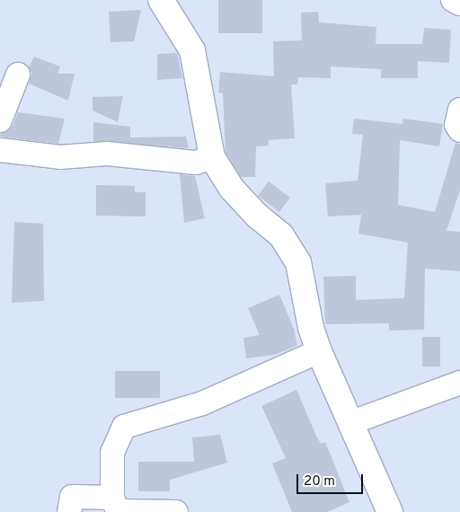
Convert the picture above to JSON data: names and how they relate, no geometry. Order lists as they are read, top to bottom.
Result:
{
  "scale_bar": "20 m"
}
